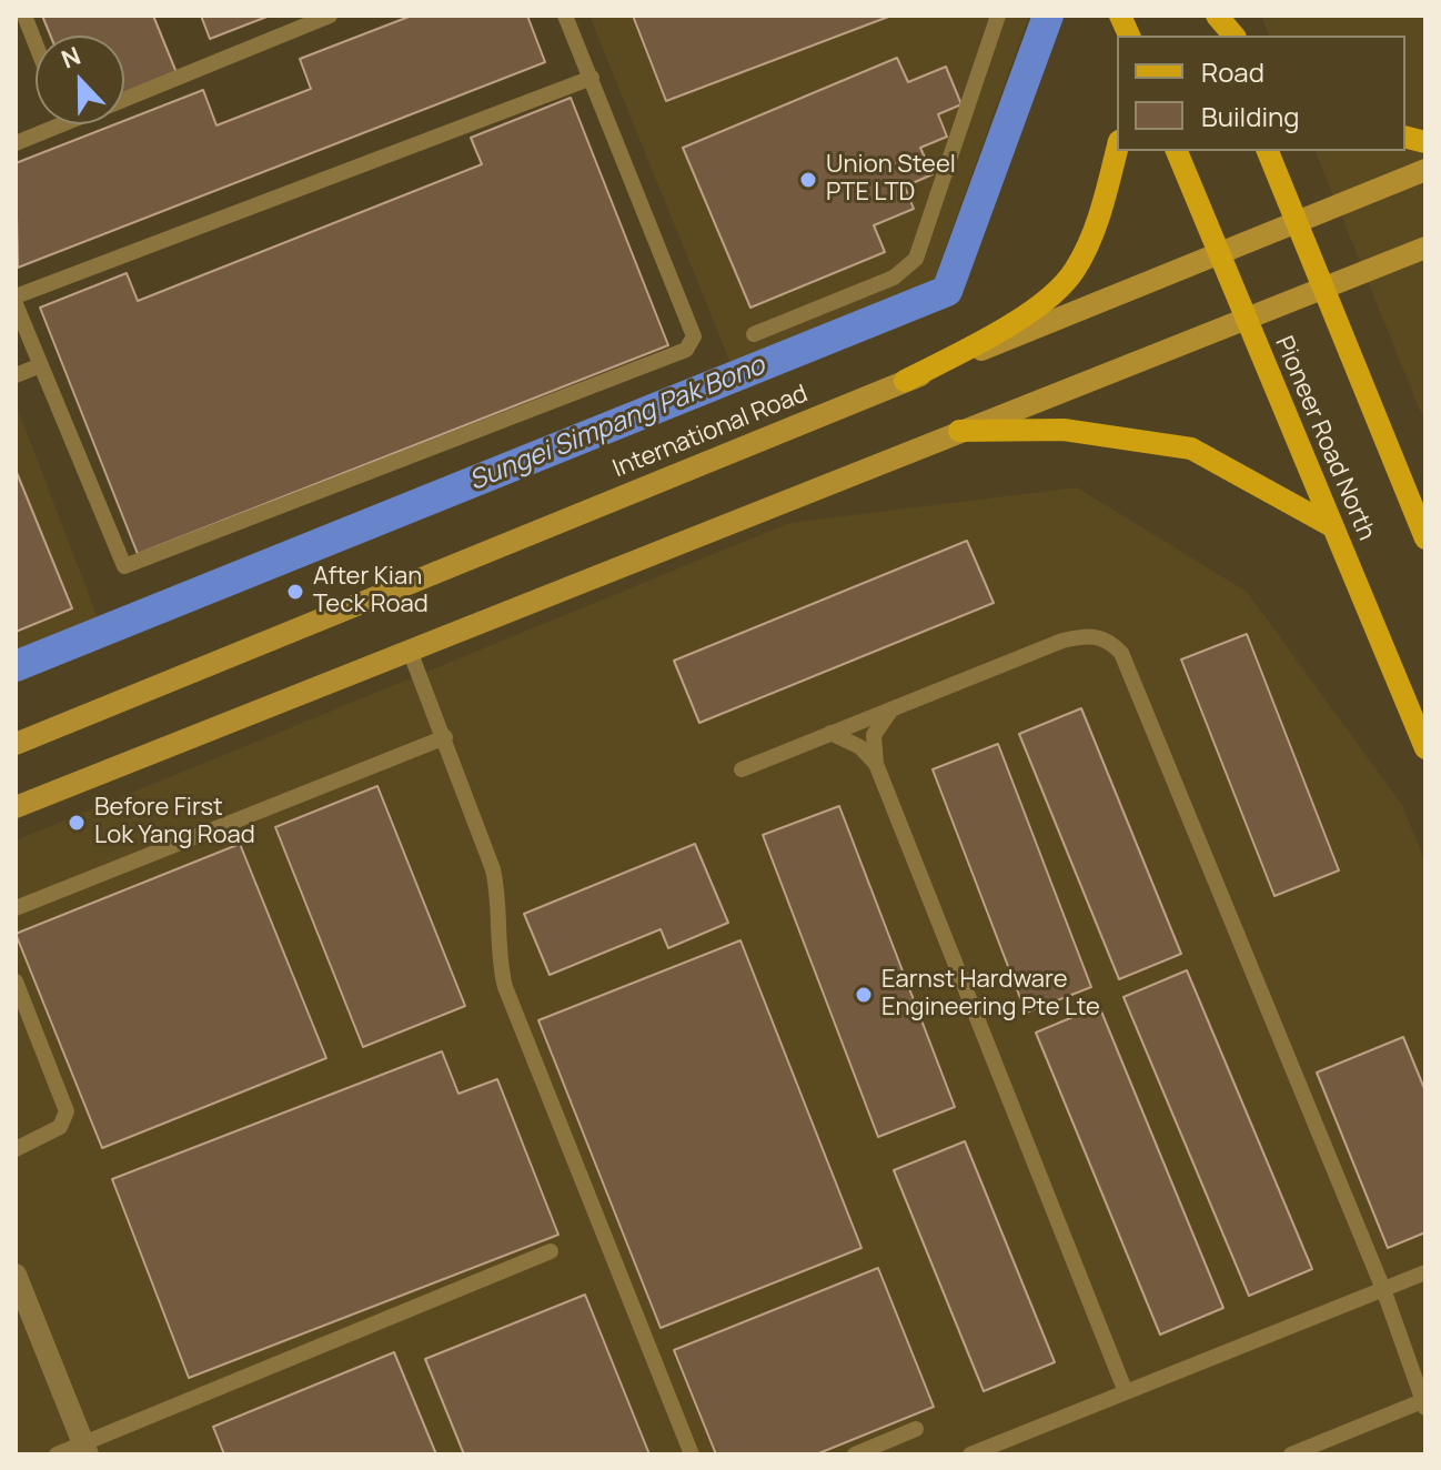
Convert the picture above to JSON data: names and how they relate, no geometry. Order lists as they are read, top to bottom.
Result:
{
  "streets": {
    "main road": ["International Road", "Pioneer Road North"]
  },
  "crossings": [
    ["International Road", "Pioneer Road North"]
  ],
  "water": ["Sungei Simpang Pak Bono"],
  "places": [
    "Union Steel PTE LTD",
    "After Kian Teck Road",
    "Before First Lok Yang Road",
    "Earnst Hardware Engineering Pte Lte"
  ],
  "legend": ["Road", "Building"],
  "north": "top"
}
